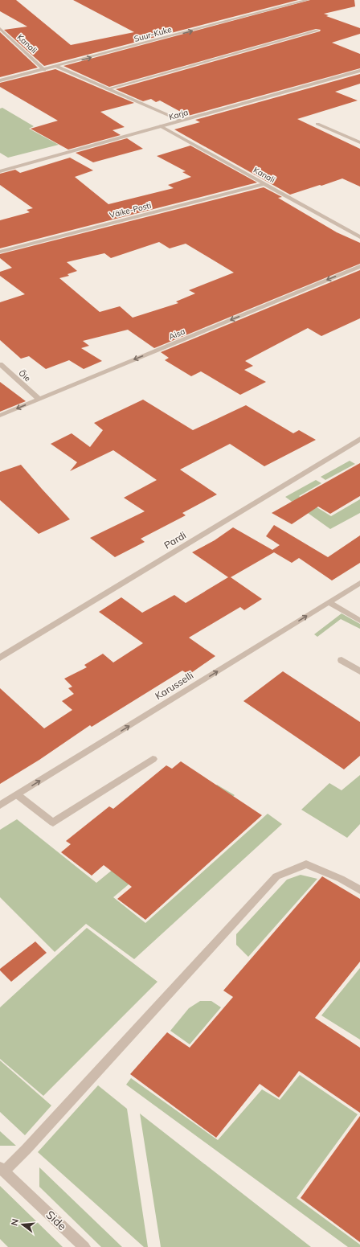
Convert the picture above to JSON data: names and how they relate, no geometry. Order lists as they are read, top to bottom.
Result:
{
  "streets": {
    "street": [
      "Suur-Kuke",
      "Kanali",
      "Karja",
      "Väike-Posti",
      "Aisa",
      "Õie",
      "Pardi",
      "Karusselli",
      "Side"
    ]
  },
  "crossings": [
    ["Suur-Kuke", "Kanali"],
    ["Kanali", "Karja"],
    ["Kanali", "Väike-Posti"],
    ["Aisa", "Õie"]
  ],
  "one_way": ["Aisa", "Karusselli"],
  "north": "left"
}
